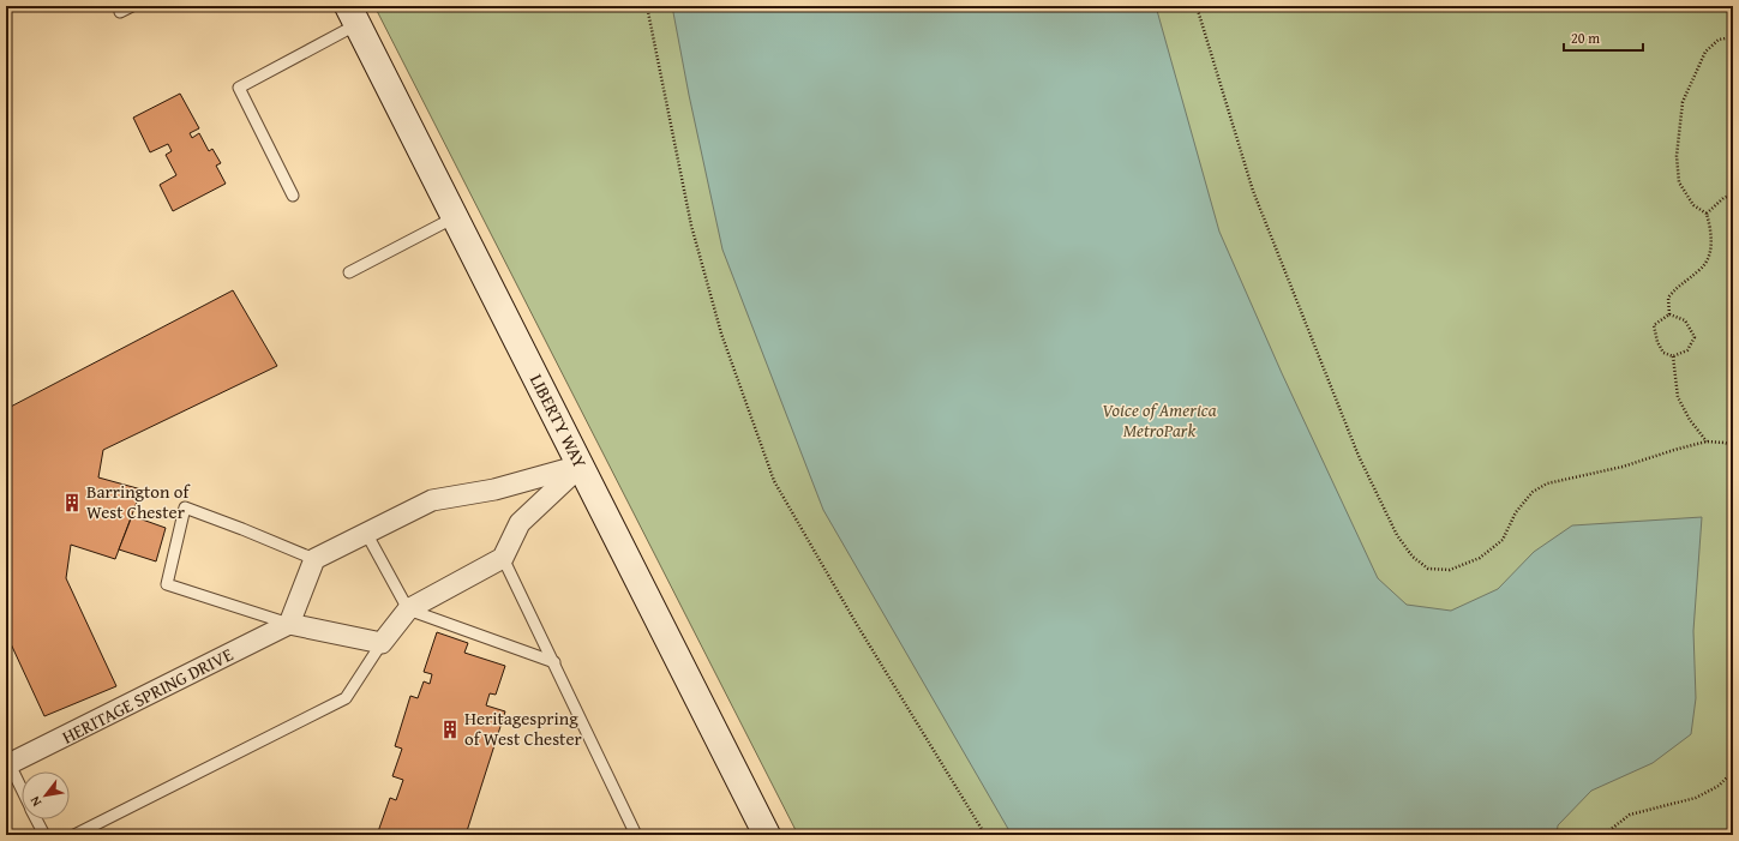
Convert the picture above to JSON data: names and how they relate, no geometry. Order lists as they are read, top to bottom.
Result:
{
  "streets": {
    "main road": ["LIBERTY WAY"],
    "street": ["HERITAGE SPRING DRIVE"]
  },
  "parks": ["Voice of America MetroPark"],
  "places": {
    "building": ["Barrington of West Chester", "Heritagespring of West Chester"]
  },
  "scale_bar": "20 m",
  "north": "bottom left"
}
